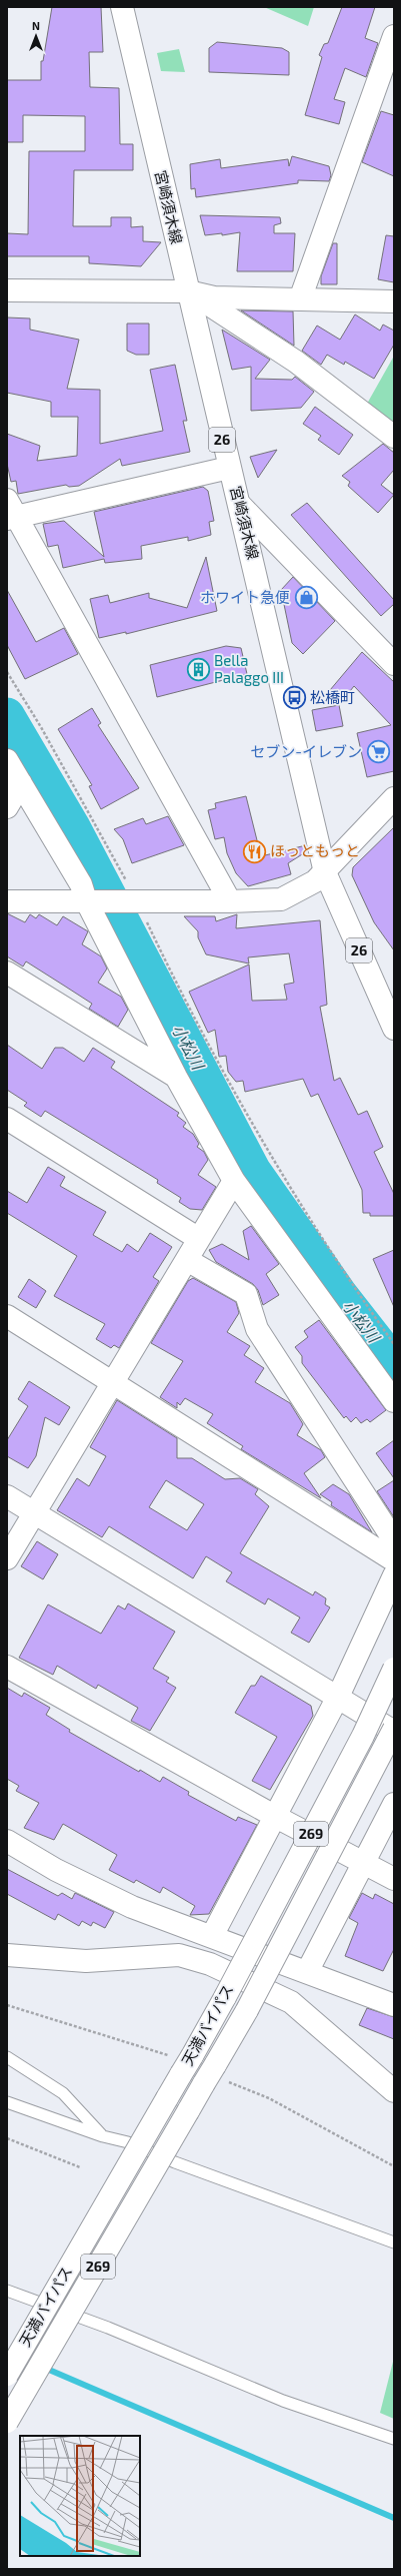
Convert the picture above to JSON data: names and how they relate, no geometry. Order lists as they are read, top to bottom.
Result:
{
  "streets": {
    "main road": [
      "宮崎須木線",
      "26",
      "269",
      "天満バイパス"
    ]
  },
  "water": ["小松川"],
  "places": {
    "shop": ["ホワイト急便"],
    "building": ["Bella Palaggo III"],
    "bus stop": ["松橋町"],
    "supermarket": ["セブン-イレブン"],
    "restaurant": ["ほっともっと"]
  },
  "north": "top"
}
